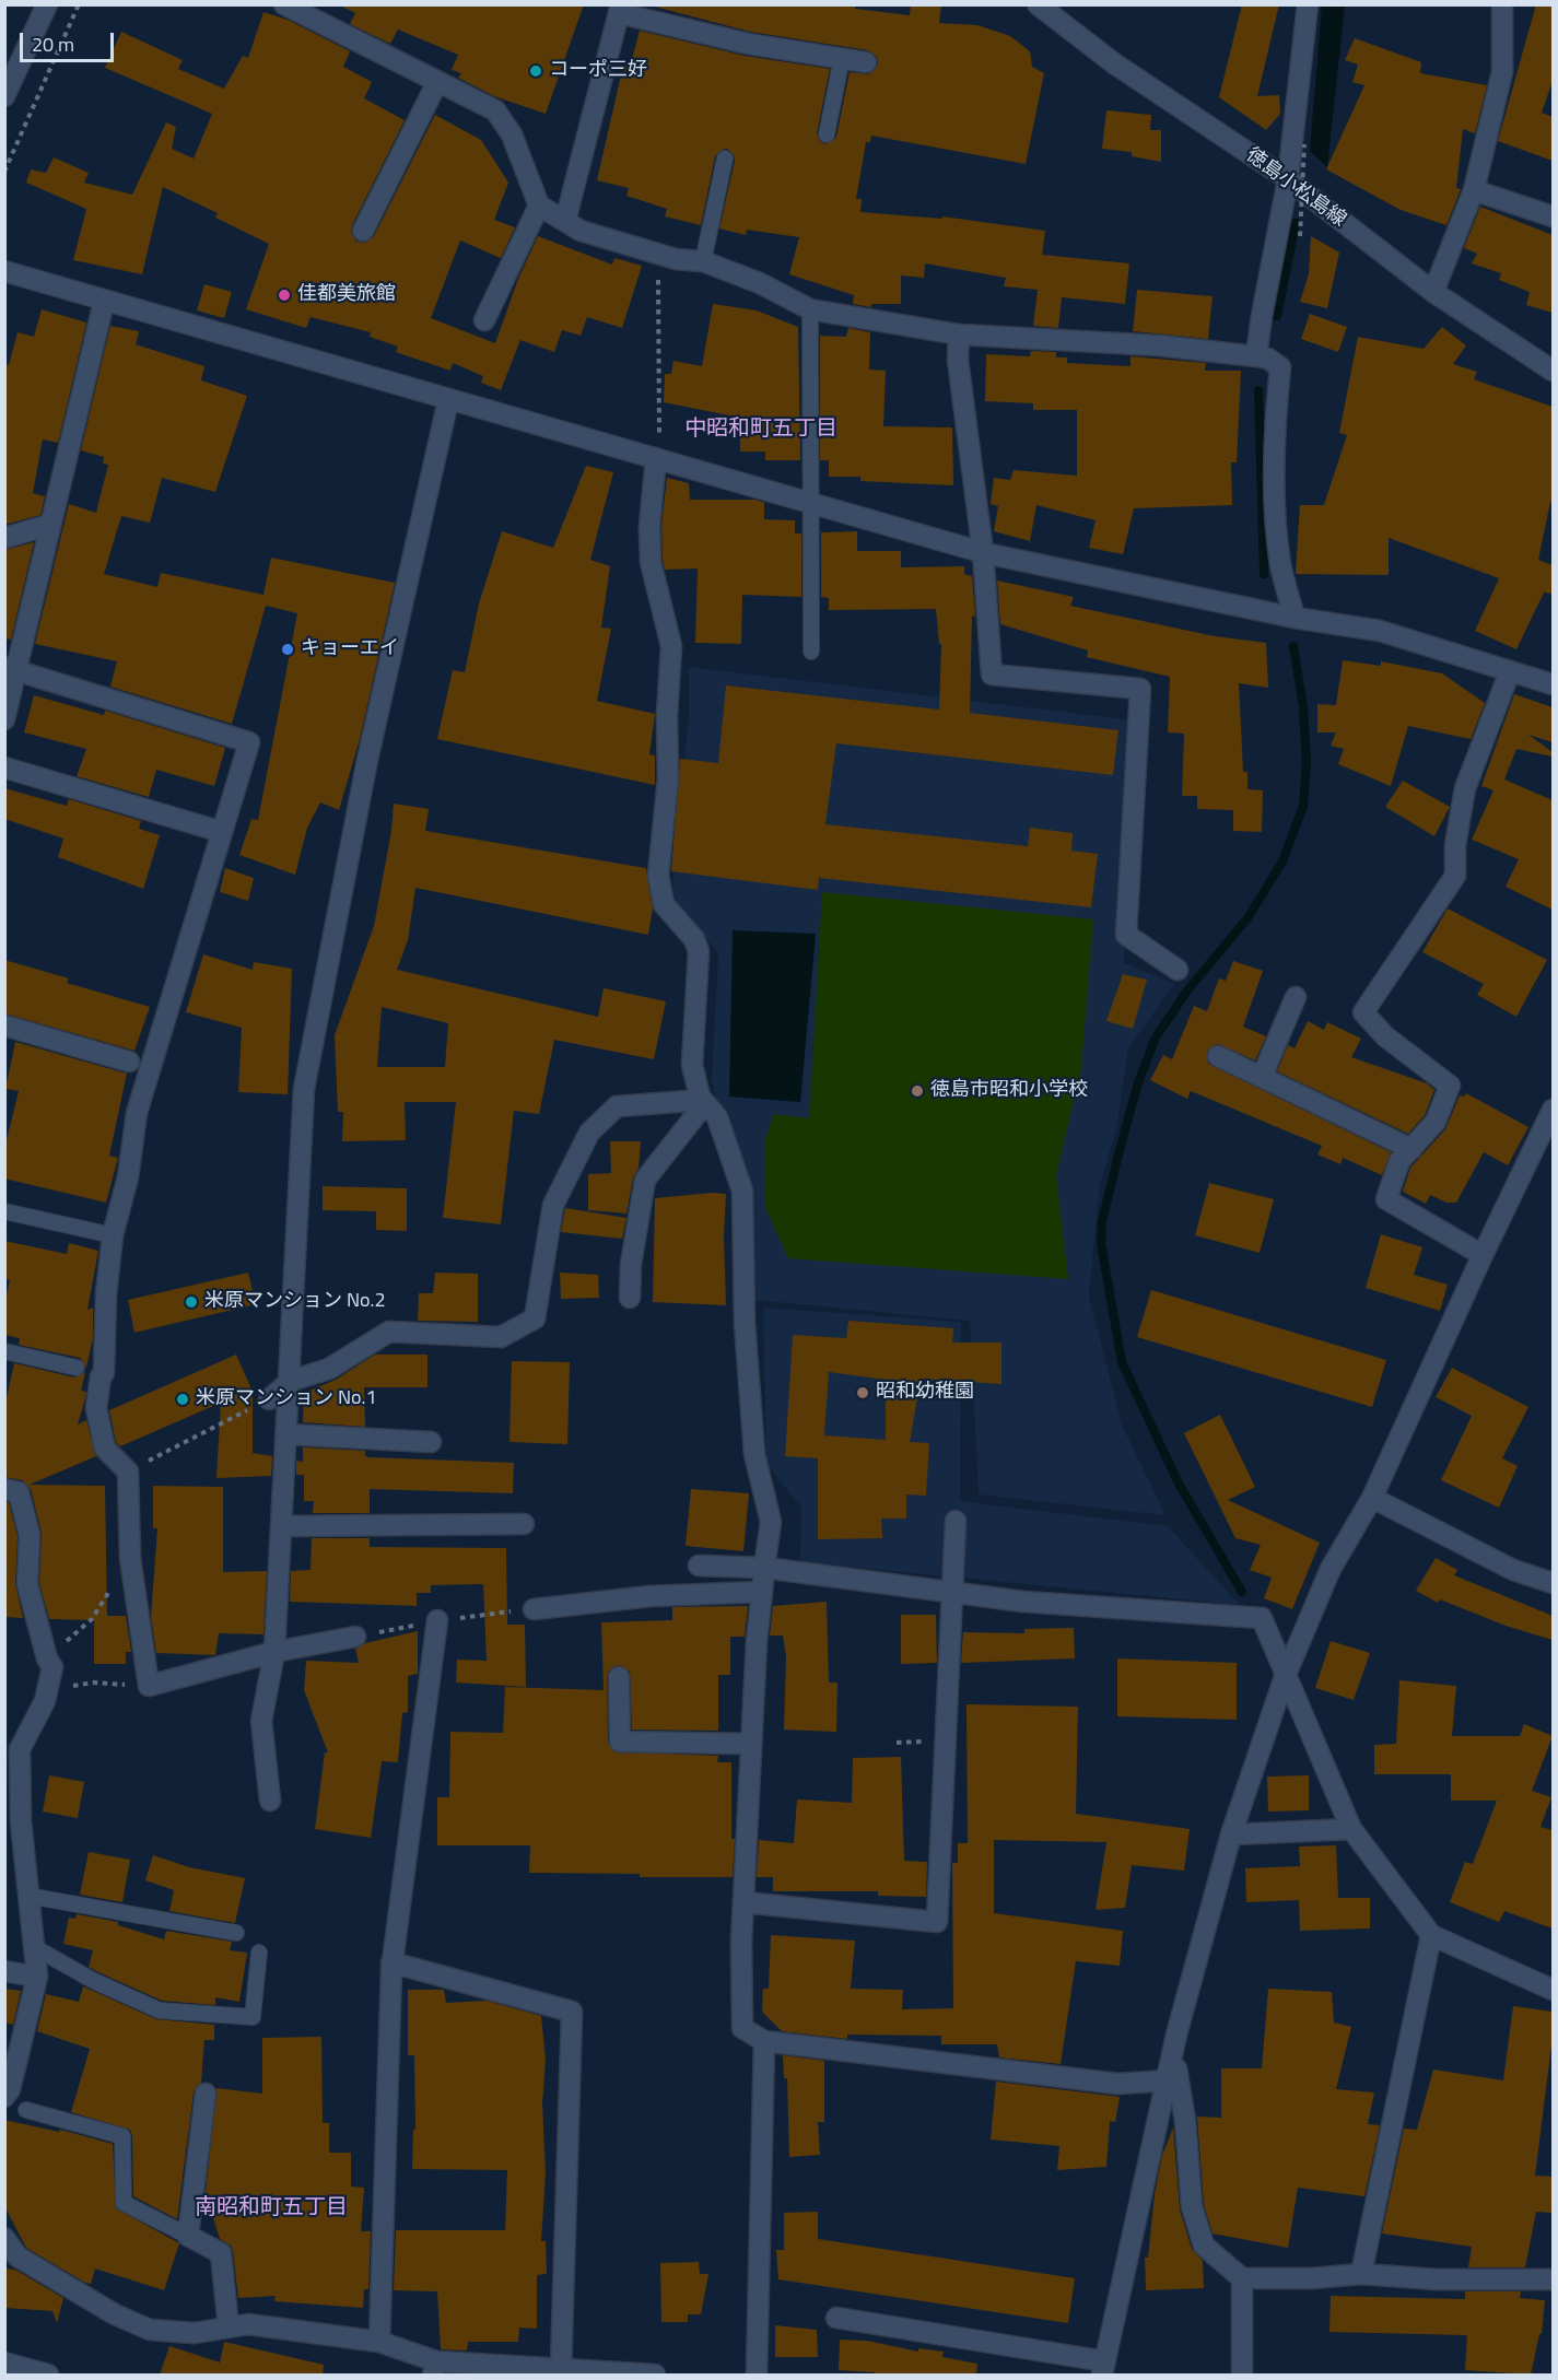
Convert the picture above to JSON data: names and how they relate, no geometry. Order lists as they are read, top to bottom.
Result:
{
  "streets": {
    "street": ["徳島小松島線"]
  },
  "districts": ["中昭和町五丁目", "南昭和町五丁目"],
  "places": [
    "コーポ三好",
    "佳都美旅館",
    "キョーエイ",
    "徳島市昭和小学校",
    "米原マンション No.2",
    "昭和幼稚園",
    "米原マンション No.1"
  ],
  "scale_bar": "20 m"
}
